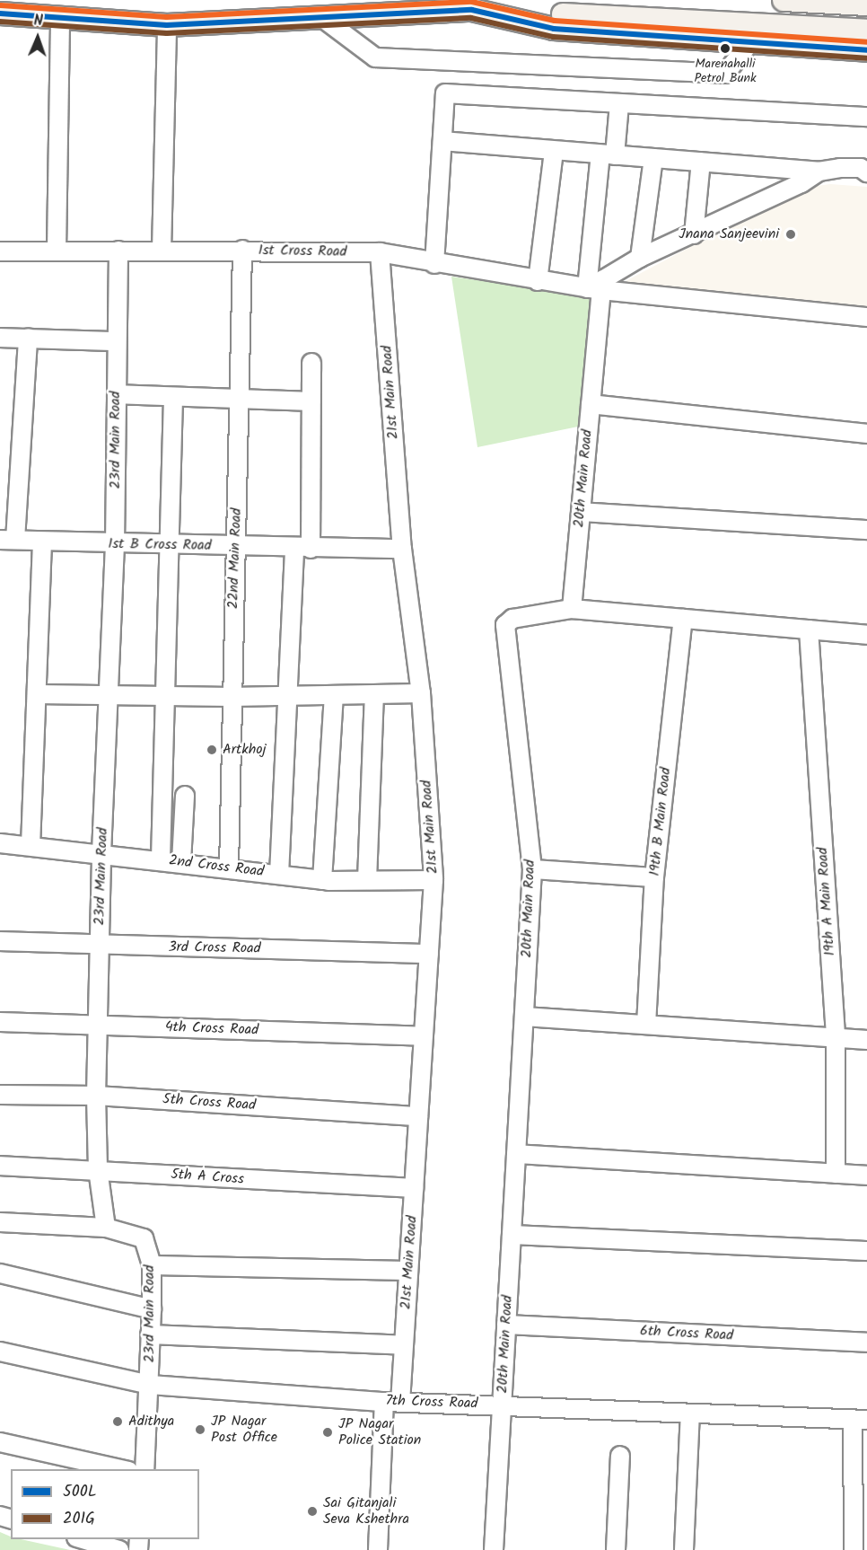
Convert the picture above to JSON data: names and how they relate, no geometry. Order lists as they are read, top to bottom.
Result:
{
  "streets": {
    "street": [
      "1st Cross Road",
      "21st Main Road",
      "23rd Main Road",
      "20th Main Road",
      "1st B Cross Road",
      "22nd Main Road",
      "19th B Main Road",
      "2nd Cross Road",
      "19th A Main Road",
      "3rd Cross Road",
      "4th Cross Road",
      "5th Cross Road",
      "5th A Cross",
      "6th Cross Road",
      "7th Cross Road"
    ]
  },
  "crossings": [
    ["1st Cross Road", "21st Main Road"],
    ["1st Cross Road", "23rd Main Road"],
    ["1st Cross Road", "20th Main Road"],
    ["1st Cross Road", "22nd Main Road"],
    ["21st Main Road", "1st B Cross Road"],
    ["21st Main Road", "2nd Cross Road"],
    ["21st Main Road", "3rd Cross Road"],
    ["21st Main Road", "4th Cross Road"],
    ["21st Main Road", "5th Cross Road"],
    ["21st Main Road", "5th A Cross"],
    ["21st Main Road", "7th Cross Road"],
    ["23rd Main Road", "1st B Cross Road"],
    ["23rd Main Road", "2nd Cross Road"],
    ["23rd Main Road", "3rd Cross Road"],
    ["23rd Main Road", "4th Cross Road"],
    ["23rd Main Road", "5th Cross Road"],
    ["23rd Main Road", "5th A Cross"],
    ["23rd Main Road", "7th Cross Road"],
    ["20th Main Road", "6th Cross Road"],
    ["20th Main Road", "7th Cross Road"],
    ["1st B Cross Road", "22nd Main Road"],
    ["22nd Main Road", "2nd Cross Road"]
  ],
  "places": [
    "Marenahalli Petrol Bunk",
    "Jnana Sanjeevini",
    "Artkhoj",
    "Adithya",
    "JP Nagar Post Office",
    "JP Nagar Police Station",
    "Sai Gitanjali Seva Kshethra"
  ],
  "lines": ["transit line 500L", "transit line 201G"],
  "legend": ["500L", "201G"],
  "north": "top"
}
